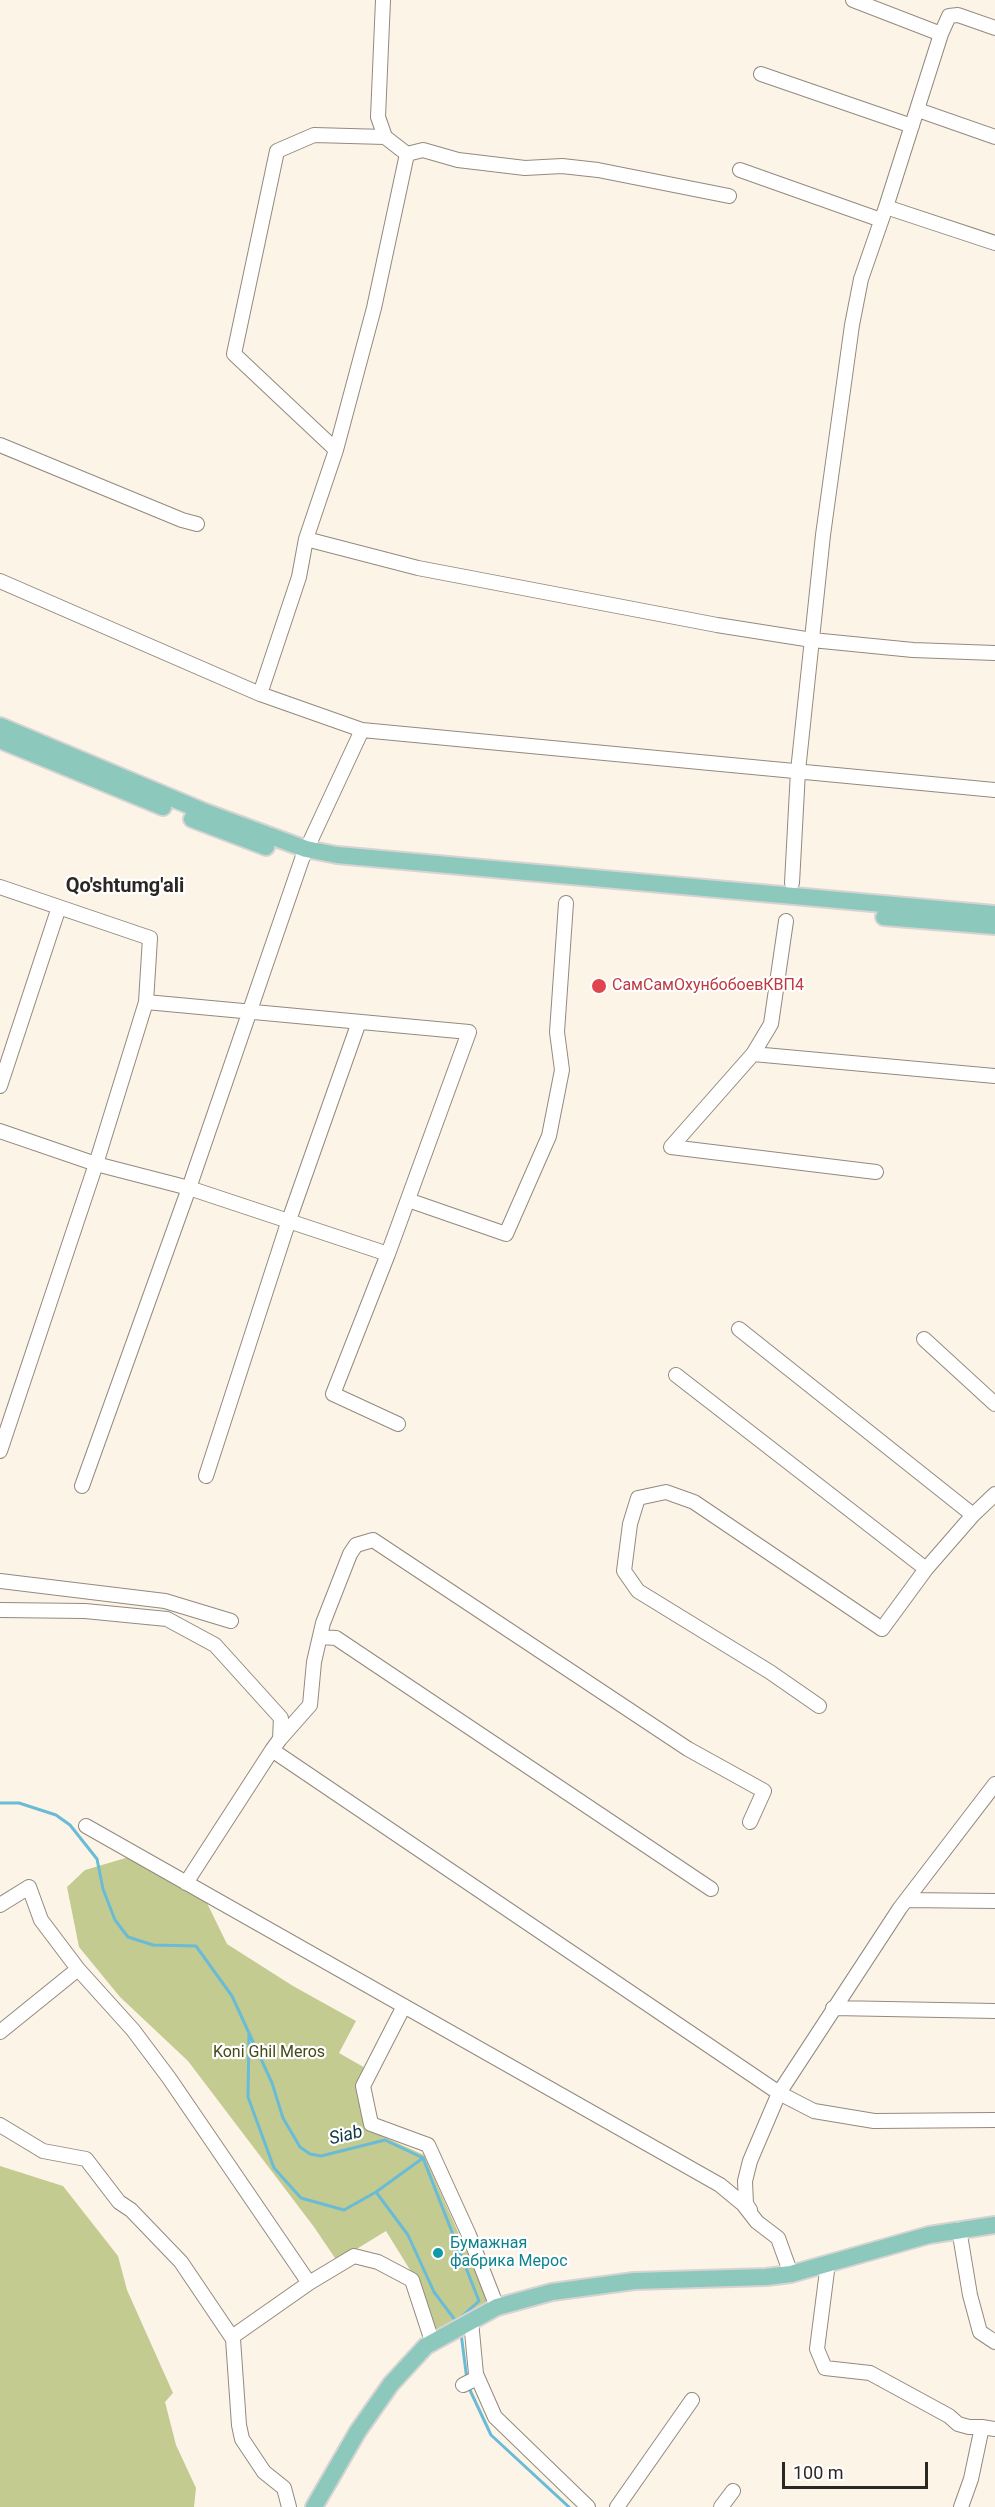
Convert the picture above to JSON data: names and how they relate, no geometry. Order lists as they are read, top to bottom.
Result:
{
  "districts": ["Qo'shtumg'ali"],
  "water": ["Siab"],
  "parks": ["Koni Ghil Meros"],
  "places": ["СамСамОхунбобоевКВП4", "Бумажная фабрика Мерос"],
  "scale_bar": "100 m"
}
